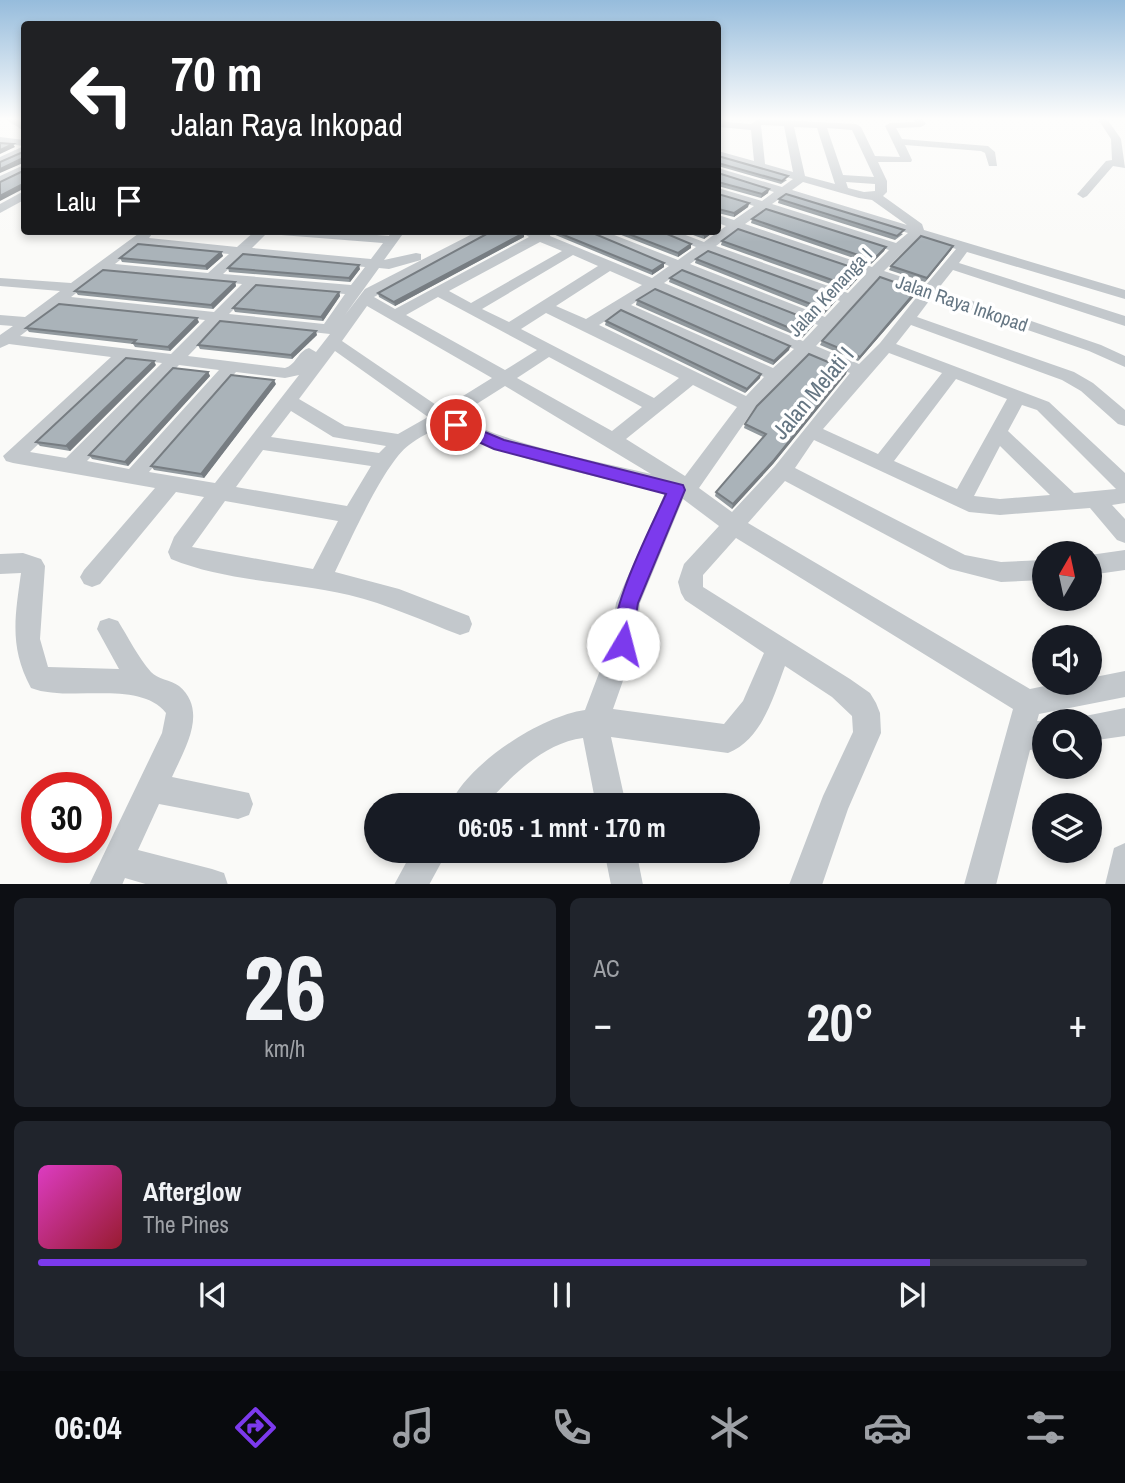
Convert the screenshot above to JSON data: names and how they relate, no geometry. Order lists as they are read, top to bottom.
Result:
{
  "streets": {
    "street": ["Jalan Kenanga I", "Jalan Raya Inkopad", "Jalan Melati I"]
  },
  "crossings": [
    ["Jalan Kenanga I", "Jalan Raya Inkopad"],
    ["Jalan Raya Inkopad", "Jalan Melati I"]
  ],
  "north": "top",
  "page": {
    "turn": ["70 m", "Jalan Raya Inkopad"],
    "then": "Lalu",
    "limit": "30",
    "trip": "06:05 · 1 mnt · 170 m",
    "tile": [
      ["26", "km/h"],
      "AC"
    ],
    "heat": ["−", "20°", "+"],
    "song": ["Afterglow", "The Pines"],
    "tabs": "06:04"
  }
}
